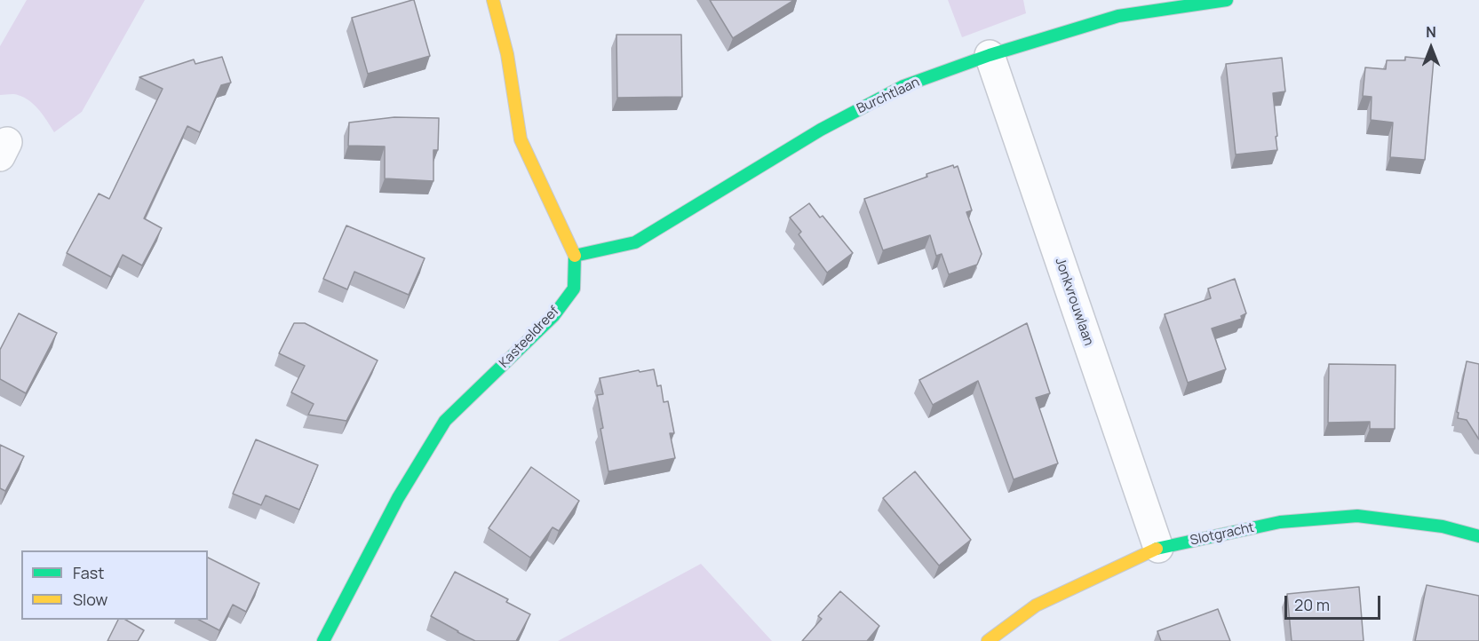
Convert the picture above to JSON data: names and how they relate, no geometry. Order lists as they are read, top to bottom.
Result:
{
  "streets": {
    "street": [
      "Burchtlaan",
      "Jonkvrouwlaan",
      "Kasteeldreef",
      "Slotgracht"
    ]
  },
  "crossings": [
    ["Burchtlaan", "Jonkvrouwlaan"],
    ["Burchtlaan", "Kasteeldreef"],
    ["Jonkvrouwlaan", "Slotgracht"]
  ],
  "legend": ["Fast", "Slow"],
  "scale_bar": "20 m",
  "north": "top"
}
